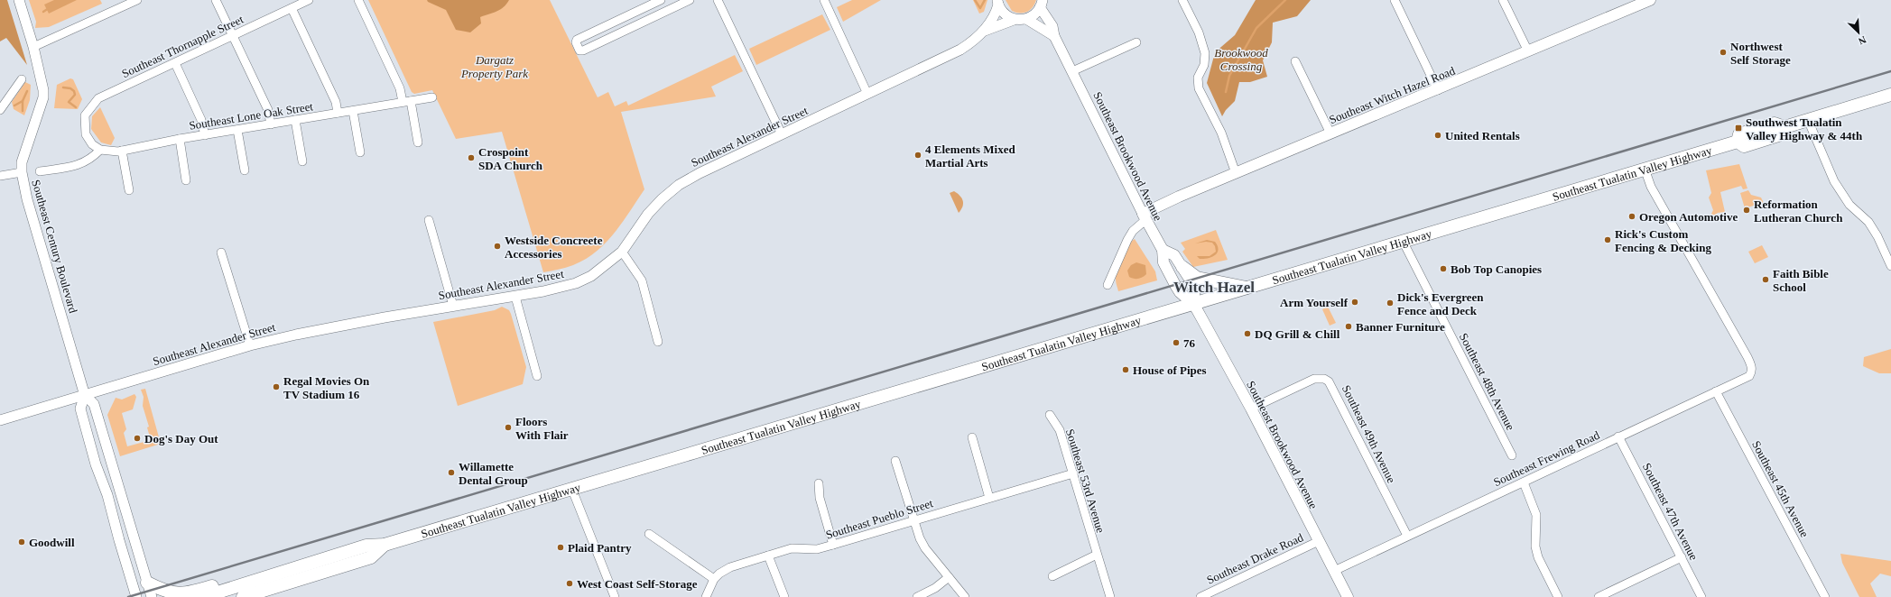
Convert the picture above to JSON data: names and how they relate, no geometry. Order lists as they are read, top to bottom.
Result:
{
  "streets": {
    "main road": ["Southeast Witch Hazel Road", "Southeast Brookwood Avenue", "Southeast Tualatin Valley Highway"],
    "street": [
      "Southeast Thornapple Street",
      "Southeast Lone Oak Street",
      "Southeast Alexander Street",
      "Southeast Century Boulevard",
      "Southeast 48th Avenue",
      "Southeast 49th Avenue",
      "Southeast Frewing Road",
      "Southeast 53rd Avenue",
      "Southeast 45th Avenue",
      "Southeast 47th Avenue",
      "Southeast Pueblo Street",
      "Southeast Drake Road"
    ]
  },
  "crossings": [
    ["Southeast Thornapple Street", "Southeast Lone Oak Street"],
    ["Southeast Witch Hazel Road", "Southeast Brookwood Avenue"],
    ["Southeast Alexander Street", "Southeast Century Boulevard"],
    ["Southeast Brookwood Avenue", "Southeast Tualatin Valley Highway"],
    ["Southeast Brookwood Avenue", "Southeast 49th Avenue"],
    ["Southeast Brookwood Avenue", "Southeast Frewing Road"],
    ["Southeast Brookwood Avenue", "Southeast Drake Road"],
    ["Southeast Tualatin Valley Highway", "Southeast 48th Avenue"],
    ["Southeast Tualatin Valley Highway", "Southeast Frewing Road"],
    ["Southeast 49th Avenue", "Southeast Frewing Road"],
    ["Southeast Frewing Road", "Southeast 45th Avenue"],
    ["Southeast Frewing Road", "Southeast 47th Avenue"],
    ["Southeast 53rd Avenue", "Southeast Pueblo Street"]
  ],
  "districts": ["Witch Hazel"],
  "parks": ["Brookwood Crossing", "Dargatz Property Park"],
  "places": {
    "other": [
      "Northwest Self Storage",
      "United Rentals",
      "4 Elements Mixed Martial Arts",
      "Crospoint SDA Church",
      "Reformation Lutheran Church",
      "Oregon Automotive",
      "Rick's Custom Fencing & Decking",
      "Westside Concreete Accessories",
      "Bob Top Canopies",
      "Faith Bible School",
      "Arm Yourself",
      "Dick's Evergreen Fence and Deck",
      "Banner Furniture",
      "DQ Grill & Chill",
      "76",
      "House of Pipes",
      "Regal Movies On TV Stadium 16",
      "Floors With Flair",
      "Dog's Day Out",
      "Willamette Dental Group",
      "Goodwill",
      "Plaid Pantry",
      "West Coast Self-Storage"
    ],
    "transit": ["Southwest Tualatin Valley Highway & 44th"]
  },
  "north": "bottom right"
}
